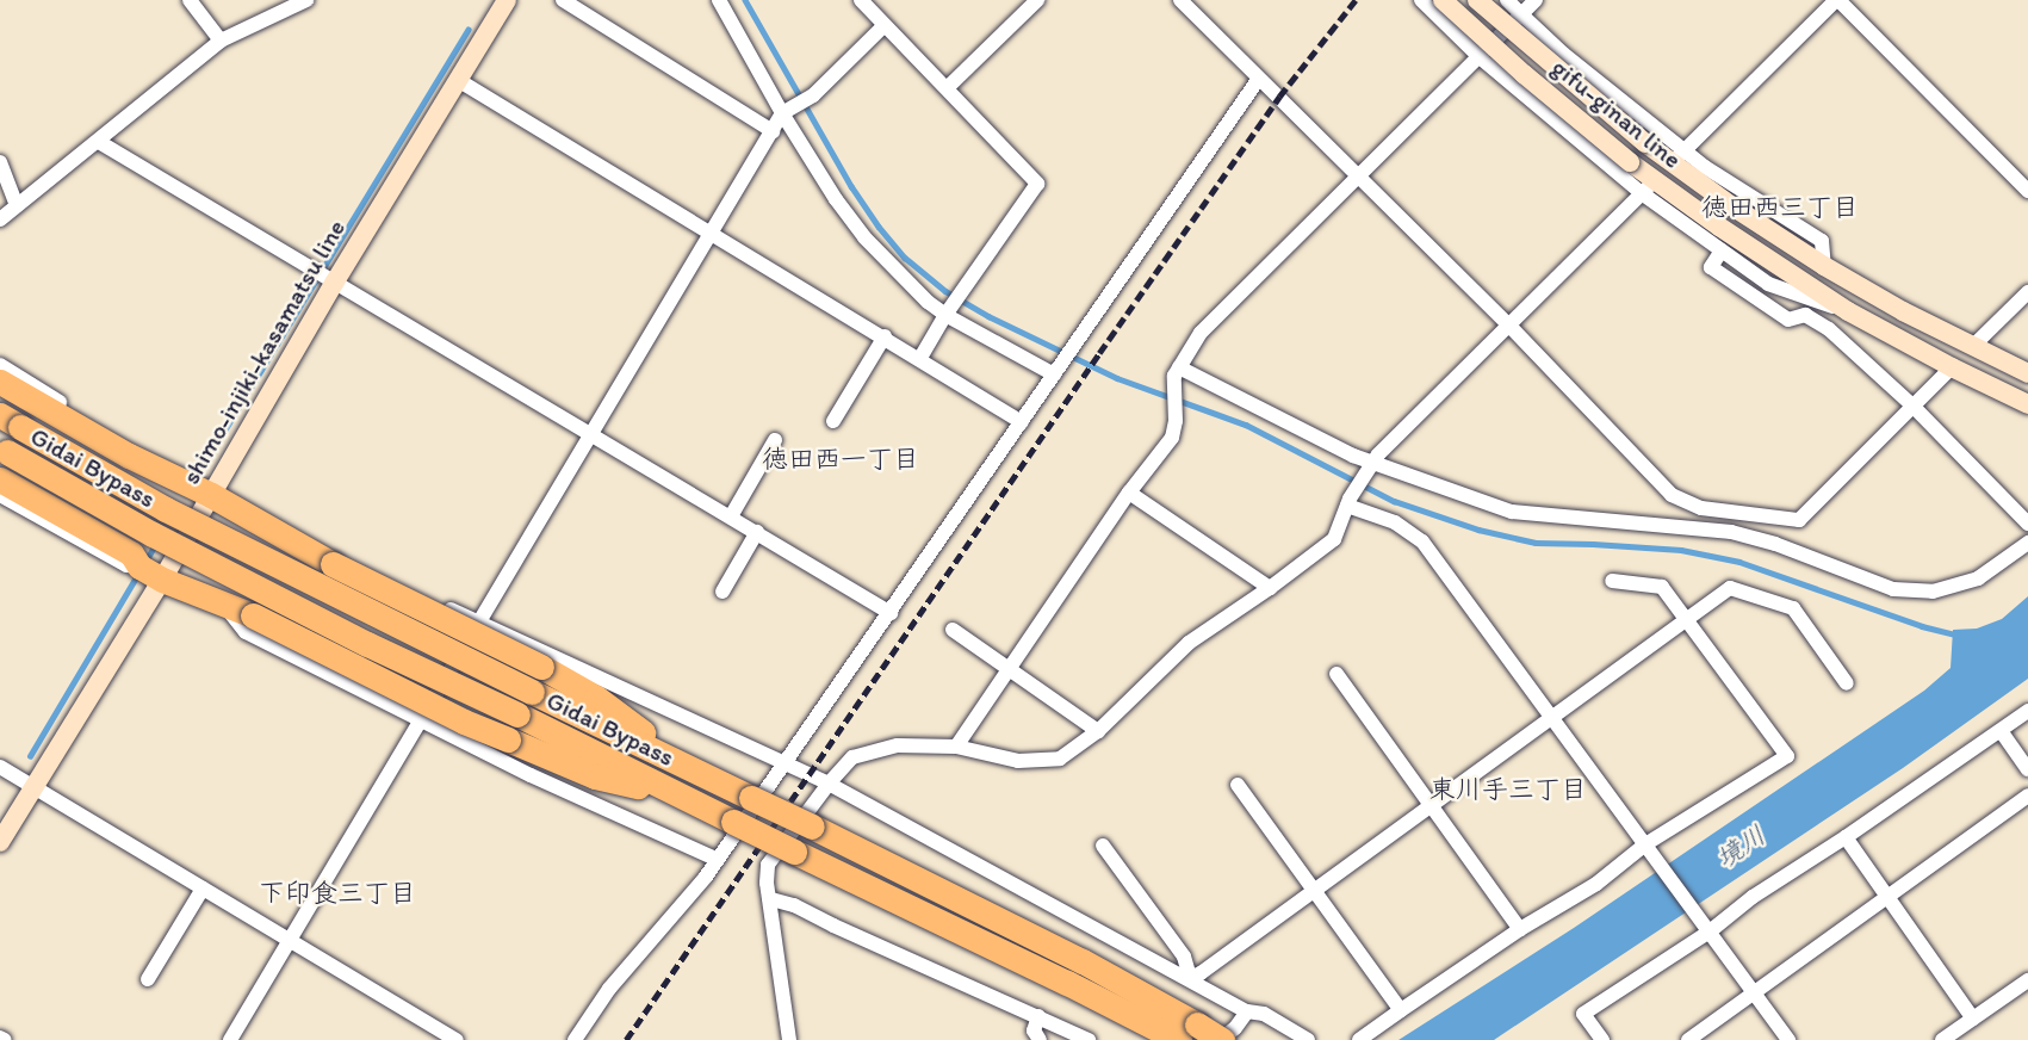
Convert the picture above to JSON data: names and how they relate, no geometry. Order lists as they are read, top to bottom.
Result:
{
  "streets": {
    "highway": ["Gidai Bypass"],
    "main road": ["gifu-ginan line", "shimo-injiki-kasamatsu line"]
  },
  "districts": [
    "徳田西三丁目",
    "徳田西一丁目",
    "東川手三丁目",
    "下印食三丁目"
  ],
  "water": ["境川"]
}
